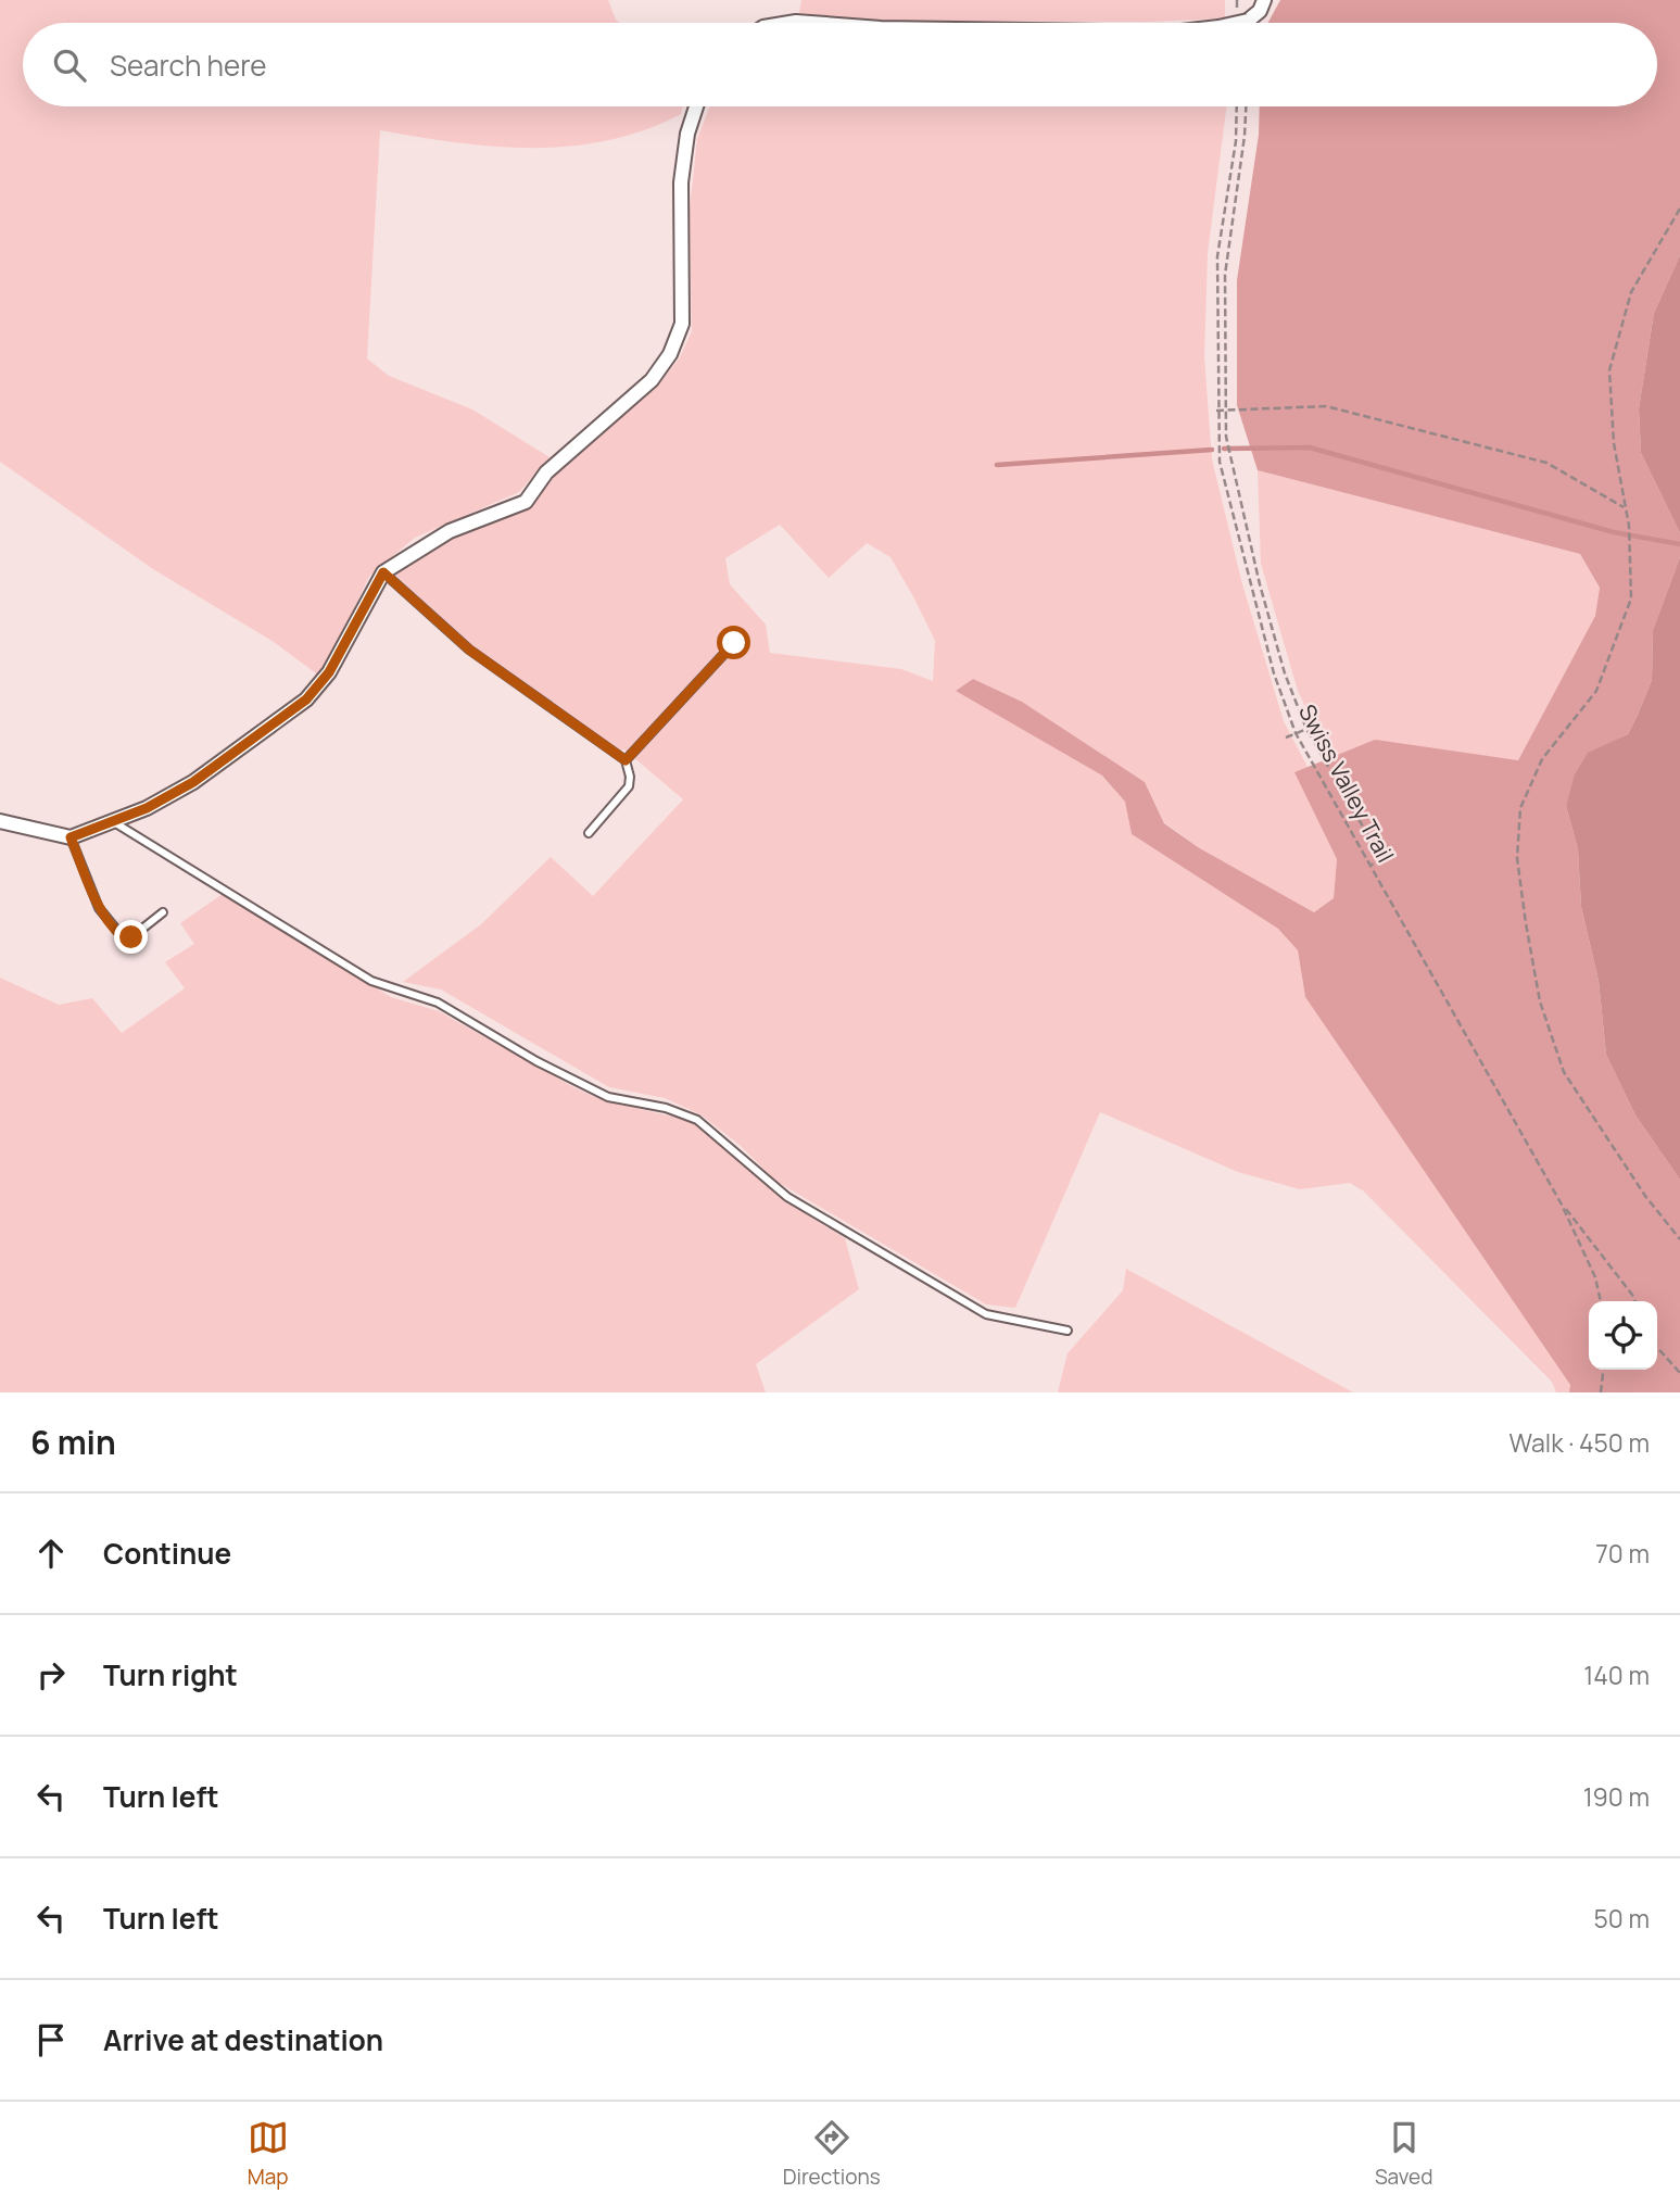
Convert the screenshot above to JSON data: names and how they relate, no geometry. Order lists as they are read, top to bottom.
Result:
{
  "streets": {
    "path": ["Swiss Valley Trail"]
  },
  "page": {
    "search": "Search here",
    "heading": ["6 min", "Walk · 450 m"],
    "list": [
      ["Continue", "70 m"],
      ["Turn right", "140 m"],
      ["Turn left", "190 m"],
      ["Turn left", "50 m"],
      "Arrive at destination"
    ],
    "nav": ["Map", "Directions", "Saved"]
  }
}
